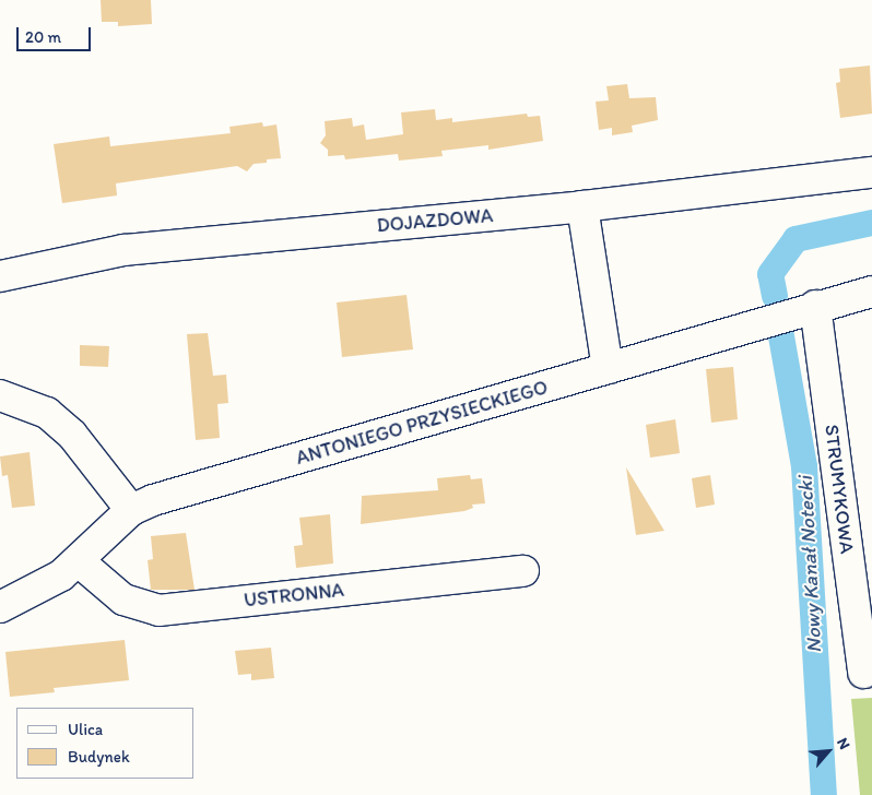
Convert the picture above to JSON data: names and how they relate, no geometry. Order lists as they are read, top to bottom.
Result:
{
  "streets": {
    "street": [
      "DOJAZDOWA",
      "ANTONIEGO PRZYSIECKIEGO",
      "STRUMYKOWA",
      "USTRONNA"
    ]
  },
  "crossings": [
    ["ANTONIEGO PRZYSIECKIEGO", "STRUMYKOWA"],
    ["ANTONIEGO PRZYSIECKIEGO", "USTRONNA"]
  ],
  "water": ["Nowy Kanał Notecki"],
  "legend": ["Ulica", "Budynek"],
  "scale_bar": "20 m",
  "north": "top right"
}
